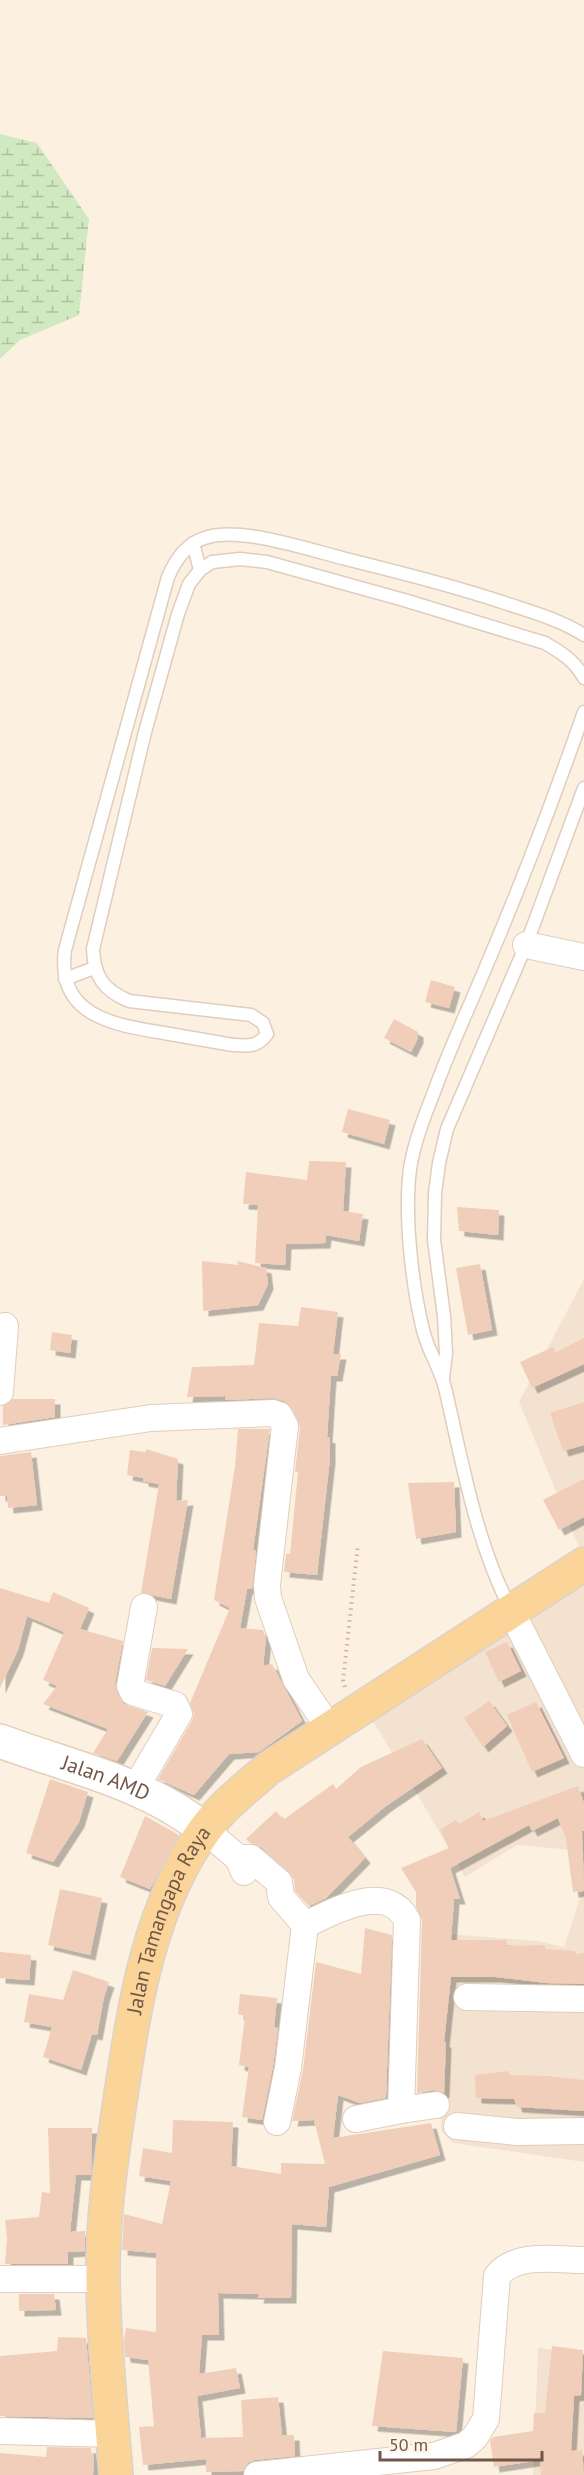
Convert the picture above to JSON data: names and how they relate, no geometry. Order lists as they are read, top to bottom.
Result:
{
  "streets": {
    "main road": ["Jalan Tamangapa Raya"],
    "street": ["Jalan AMD"]
  },
  "crossings": [
    ["Jalan AMD", "Jalan Tamangapa Raya"]
  ],
  "scale_bar": "50 m"
}
